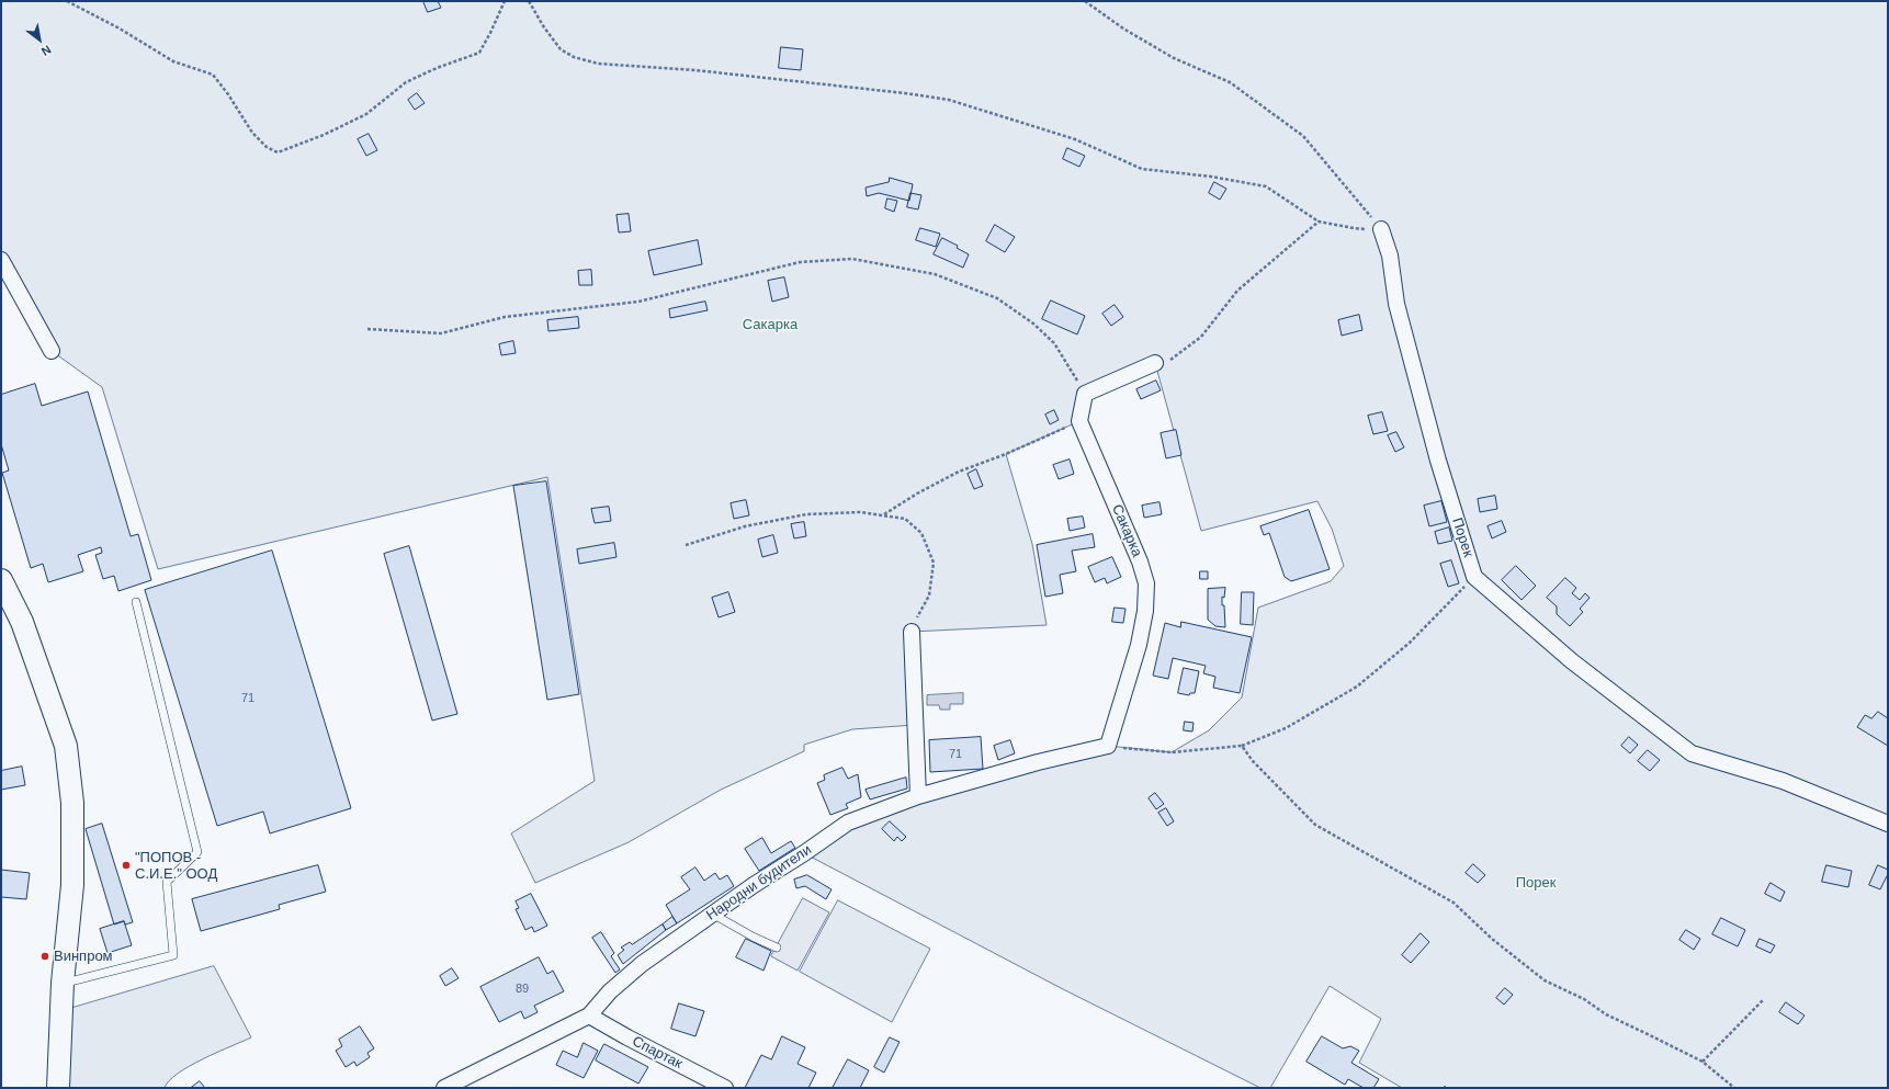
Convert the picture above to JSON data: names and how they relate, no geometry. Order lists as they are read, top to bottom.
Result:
{
  "streets": {
    "street": [
      "Сакарка",
      "Порек",
      "Народни будители",
      "Спартак"
    ]
  },
  "crossings": [
    ["Сакарка", "Народни будители"],
    ["Народни будители", "Спартак"]
  ],
  "parks": ["Сакарка", "Порек"],
  "places": ["\"ПОПОВ - С.И.Е.\" ООД", "Винпром"],
  "house_numbers": ["71", "71", "89"],
  "north": "bottom right"
}
